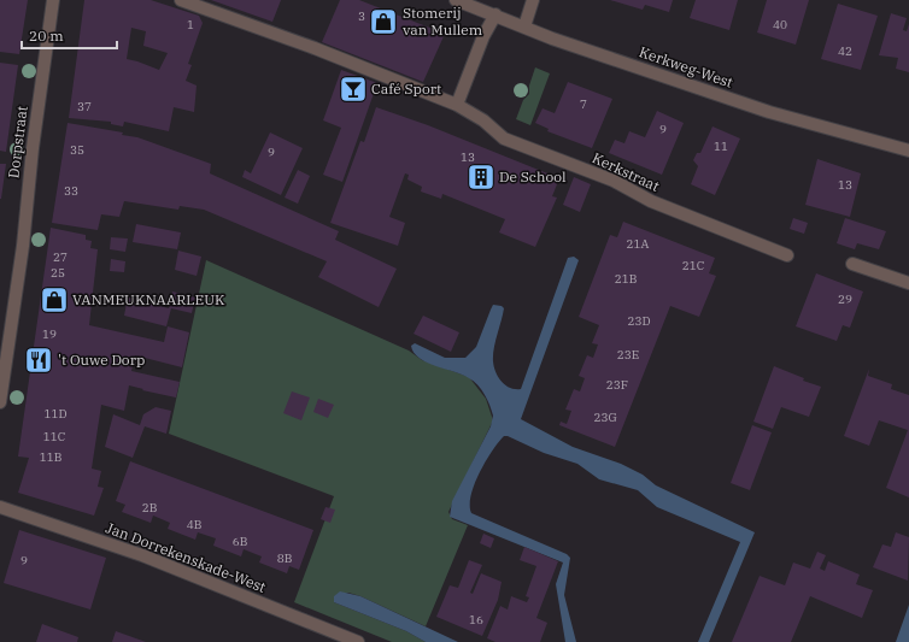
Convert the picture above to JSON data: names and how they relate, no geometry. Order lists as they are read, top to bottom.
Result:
{
  "streets": {
    "street": [
      "Kerkweg-West",
      "Dorpstraat",
      "Kerkstraat",
      "Jan Dorrekenskade-West"
    ]
  },
  "places": {
    "shop": ["Stomerij van Mullem", "VANMEUKNAARLEUK"],
    "bar": ["Café Sport"],
    "building": ["De School"],
    "restaurant": ["'t Ouwe Dorp"]
  },
  "house_numbers": [
    "3",
    "1",
    "40",
    "42",
    "7",
    "37",
    "9",
    "11",
    "35",
    "9",
    "13",
    "13",
    "33",
    "21A",
    "27",
    "21C",
    "25",
    "21B",
    "29",
    "23D",
    "19",
    "23E",
    "23F",
    "11D",
    "23G",
    "11C",
    "11B",
    "2B",
    "4B",
    "6B",
    "8B",
    "9",
    "16"
  ],
  "scale_bar": "20 m"
}
